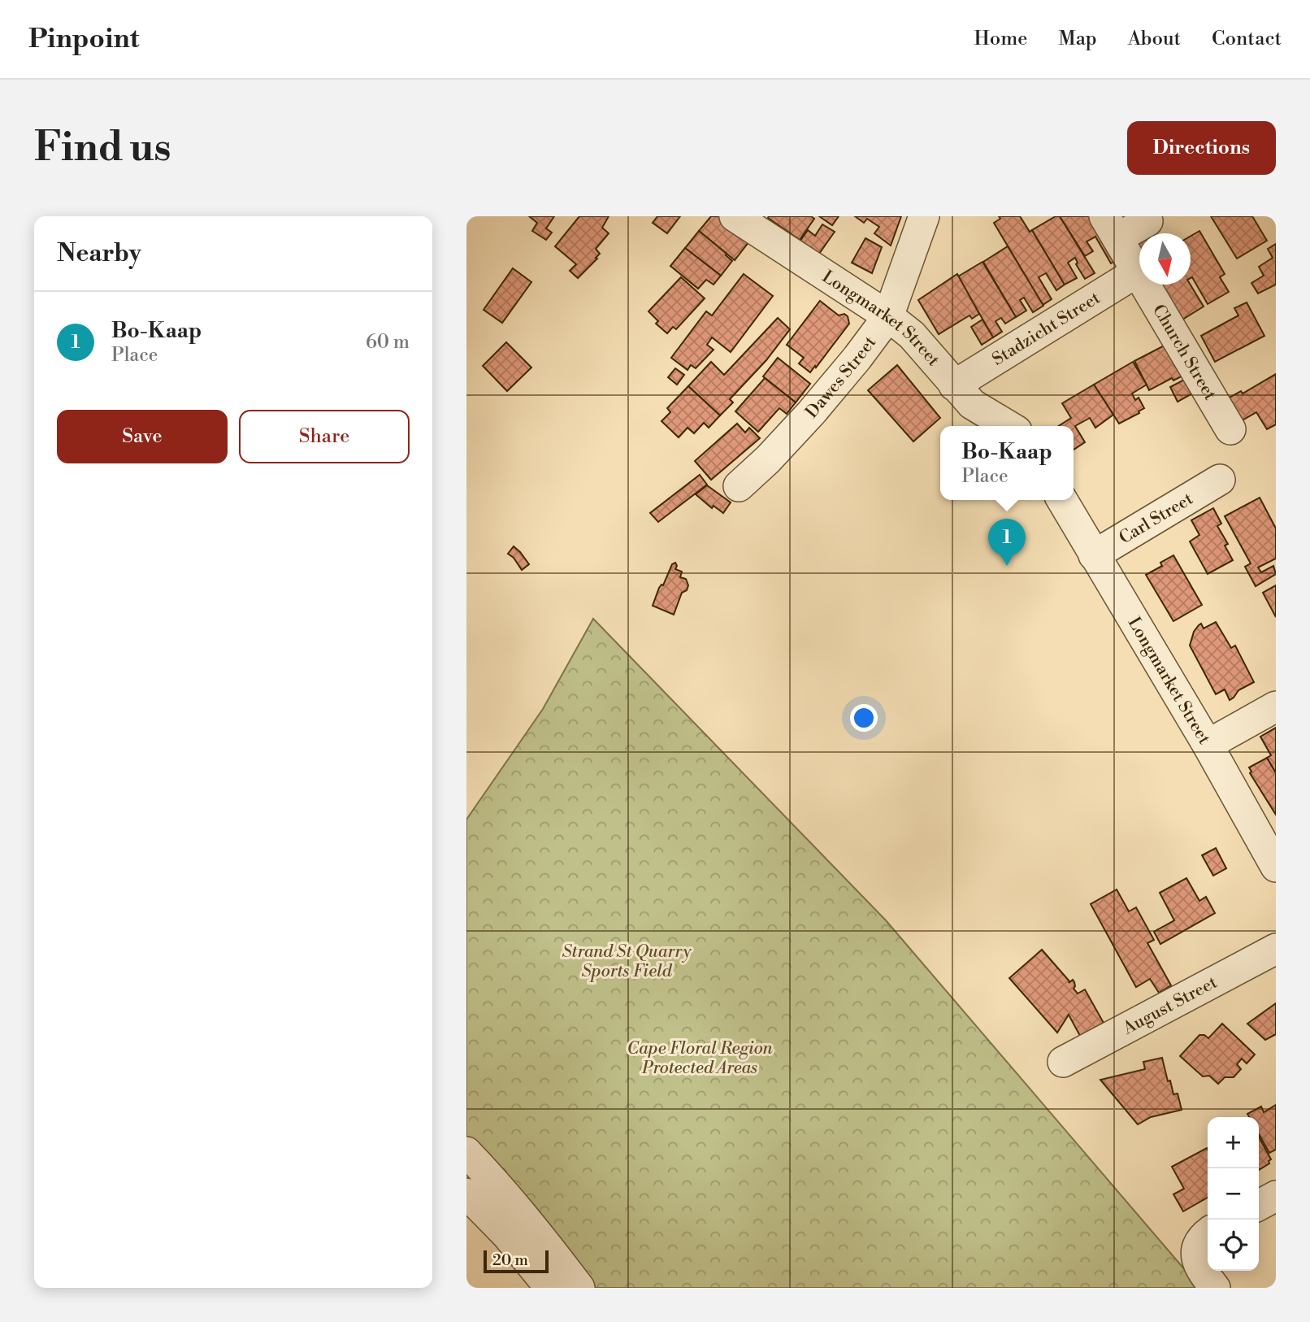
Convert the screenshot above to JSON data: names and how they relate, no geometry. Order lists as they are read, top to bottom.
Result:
{
  "streets": {
    "street": [
      "Longmarket Street",
      "Stadzicht Street",
      "Church Street",
      "Dawes Street",
      "Carl Street",
      "August Street"
    ]
  },
  "crossings": [
    ["Longmarket Street", "Stadzicht Street"],
    ["Longmarket Street", "Dawes Street"],
    ["Longmarket Street", "Carl Street"],
    ["Stadzicht Street", "Church Street"]
  ],
  "parks": ["Strand St Quarry Sports Field", "Cape Floral Region Protected Areas"],
  "scale_bar": "20 m",
  "north": "bottom",
  "page": {
    "header": "Pinpoint",
    "nav": [
      "Home",
      "Map",
      "About",
      "Contact"
    ],
    "buttons": [
      "Directions",
      ["Save", "Share"]
    ],
    "title": "Find us",
    "heading": "Nearby",
    "list": [
      {
        "mark": "1",
        "name": "Bo-Kaap",
        "note": "Place",
        "value": "60 m"
      }
    ],
    "popup": ["Bo-Kaap", "Place"],
    "pins": "1",
    "map_buttons": ["+", "−"],
    "scale": "20 m"
  }
}
